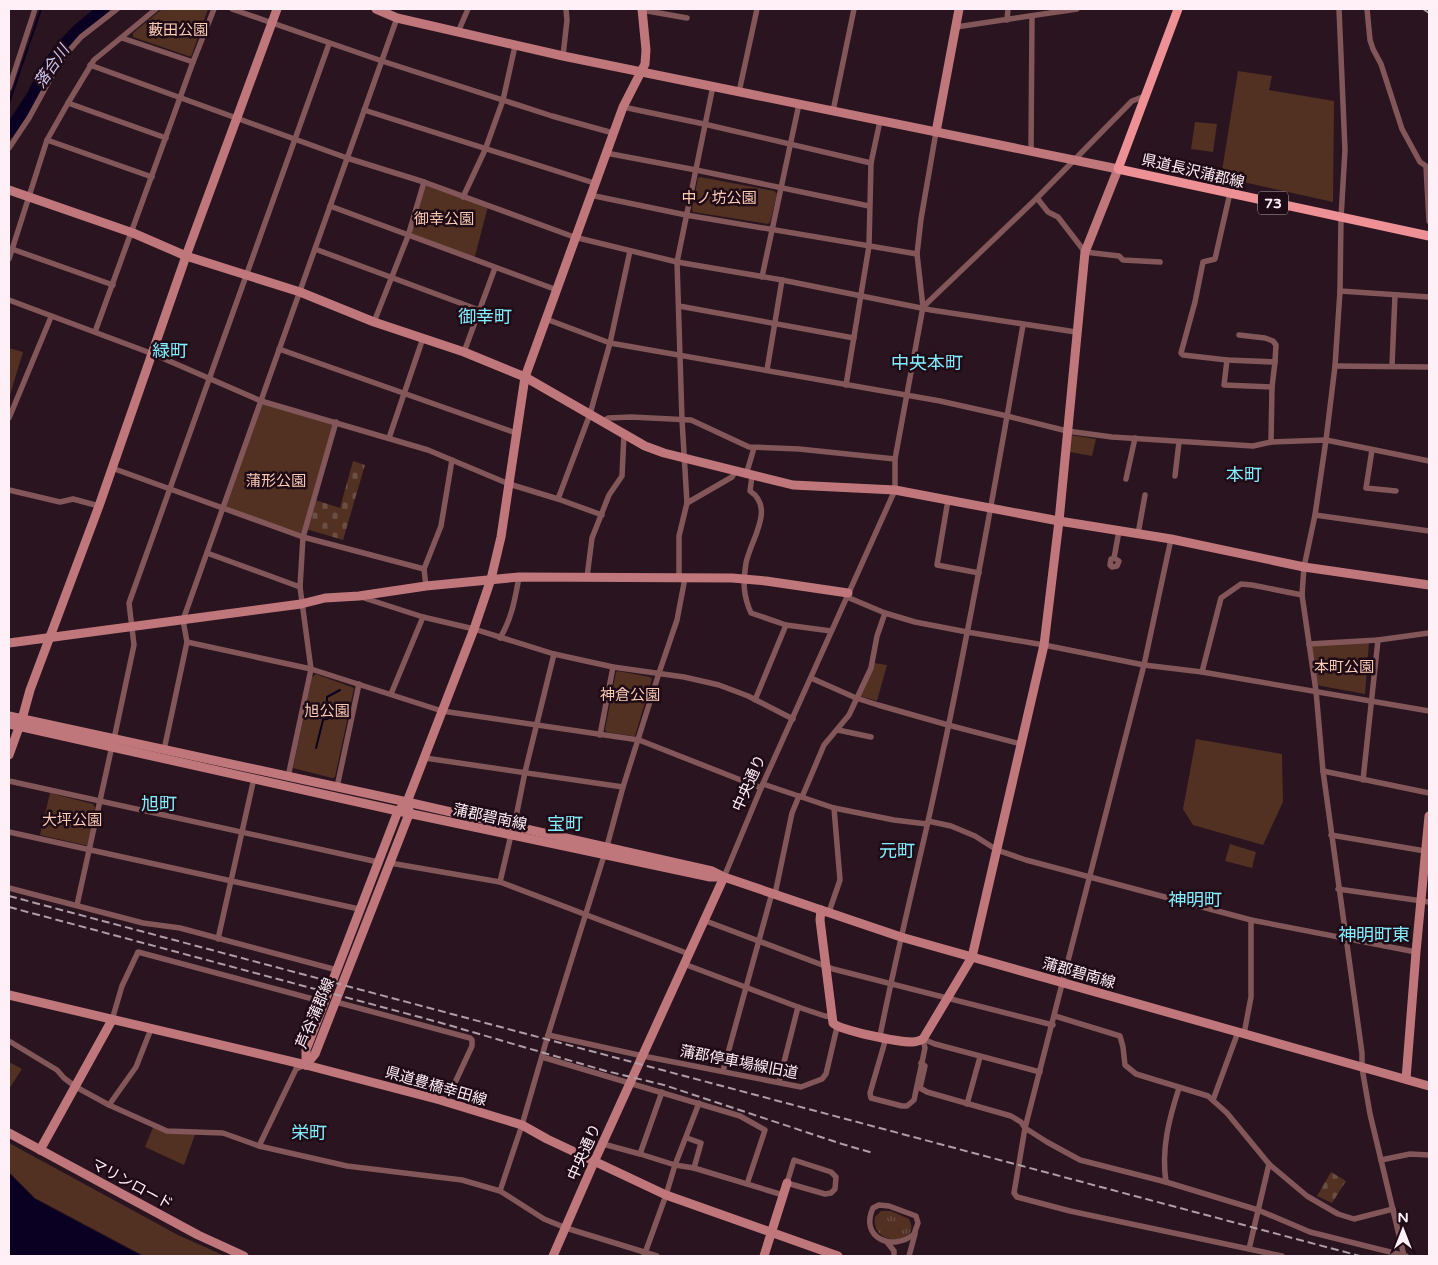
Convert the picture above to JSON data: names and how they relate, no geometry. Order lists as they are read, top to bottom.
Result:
{
  "streets": {
    "main road": ["県道長沢蒲郡線", "73"],
    "street": [
      "中央通り",
      "蒲郡碧南線",
      "芦谷蒲郡線",
      "蒲郡停車場線旧道",
      "県道豊橋幸田線",
      "マリンロード"
    ]
  },
  "crossings": [
    ["中央通り", "蒲郡碧南線"],
    ["中央通り", "蒲郡停車場線旧道"],
    ["中央通り", "県道豊橋幸田線"],
    ["蒲郡碧南線", "芦谷蒲郡線"],
    ["芦谷蒲郡線", "県道豊橋幸田線"]
  ],
  "districts": [
    "御幸町",
    "緑町",
    "中央本町",
    "本町",
    "旭町",
    "宝町",
    "元町",
    "神明町",
    "神明町東",
    "栄町"
  ],
  "water": ["落合川"],
  "parks": [
    "藪田公園",
    "中ノ坊公園",
    "御幸公園",
    "蒲形公園",
    "本町公園",
    "神倉公園",
    "旭公園",
    "大坪公園"
  ],
  "north": "top"
}
